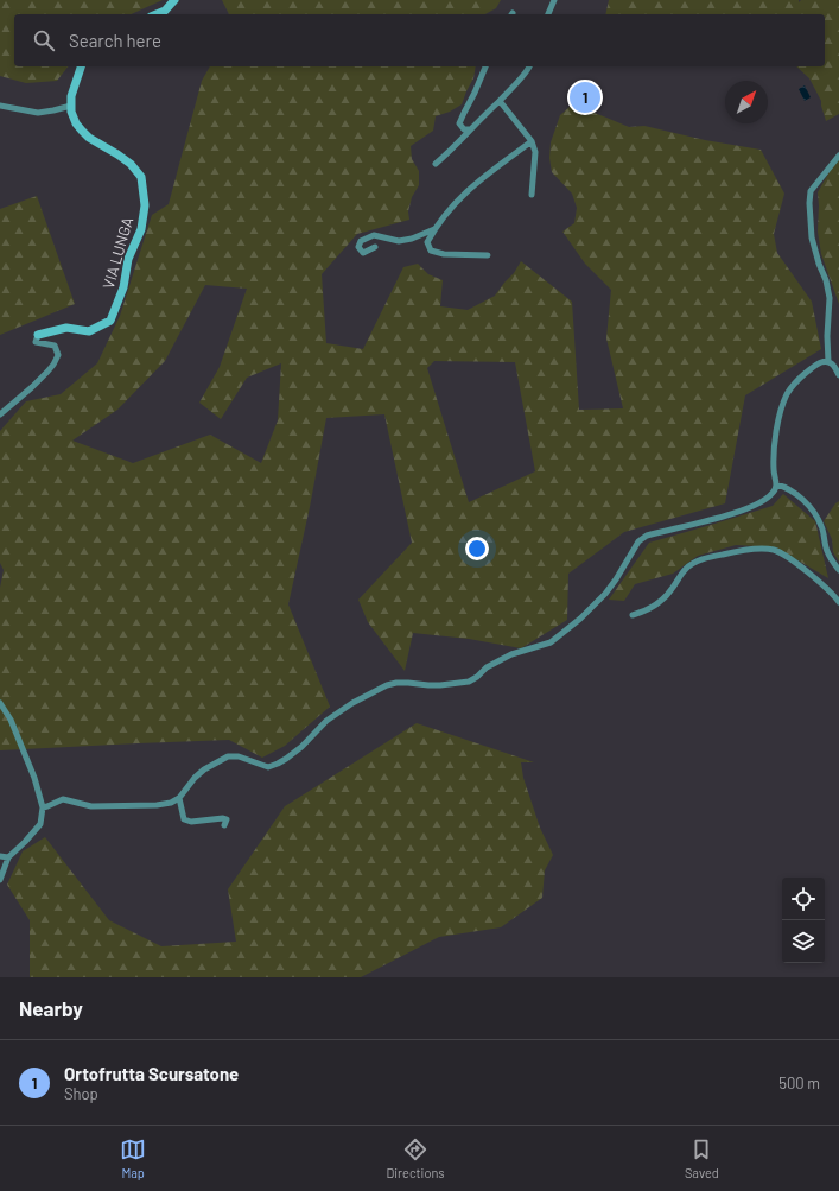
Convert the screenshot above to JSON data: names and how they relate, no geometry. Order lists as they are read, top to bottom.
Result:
{
  "streets": {
    "street": ["VIA LUNGA"]
  },
  "north": "top right",
  "page": {
    "search": "Search here",
    "pins": "1",
    "heading": "Nearby",
    "list": [
      {
        "mark": "1",
        "name": "Ortofrutta Scursatone",
        "note": "Shop",
        "value": "500 m"
      }
    ],
    "nav": ["Map", "Directions", "Saved"]
  }
}
